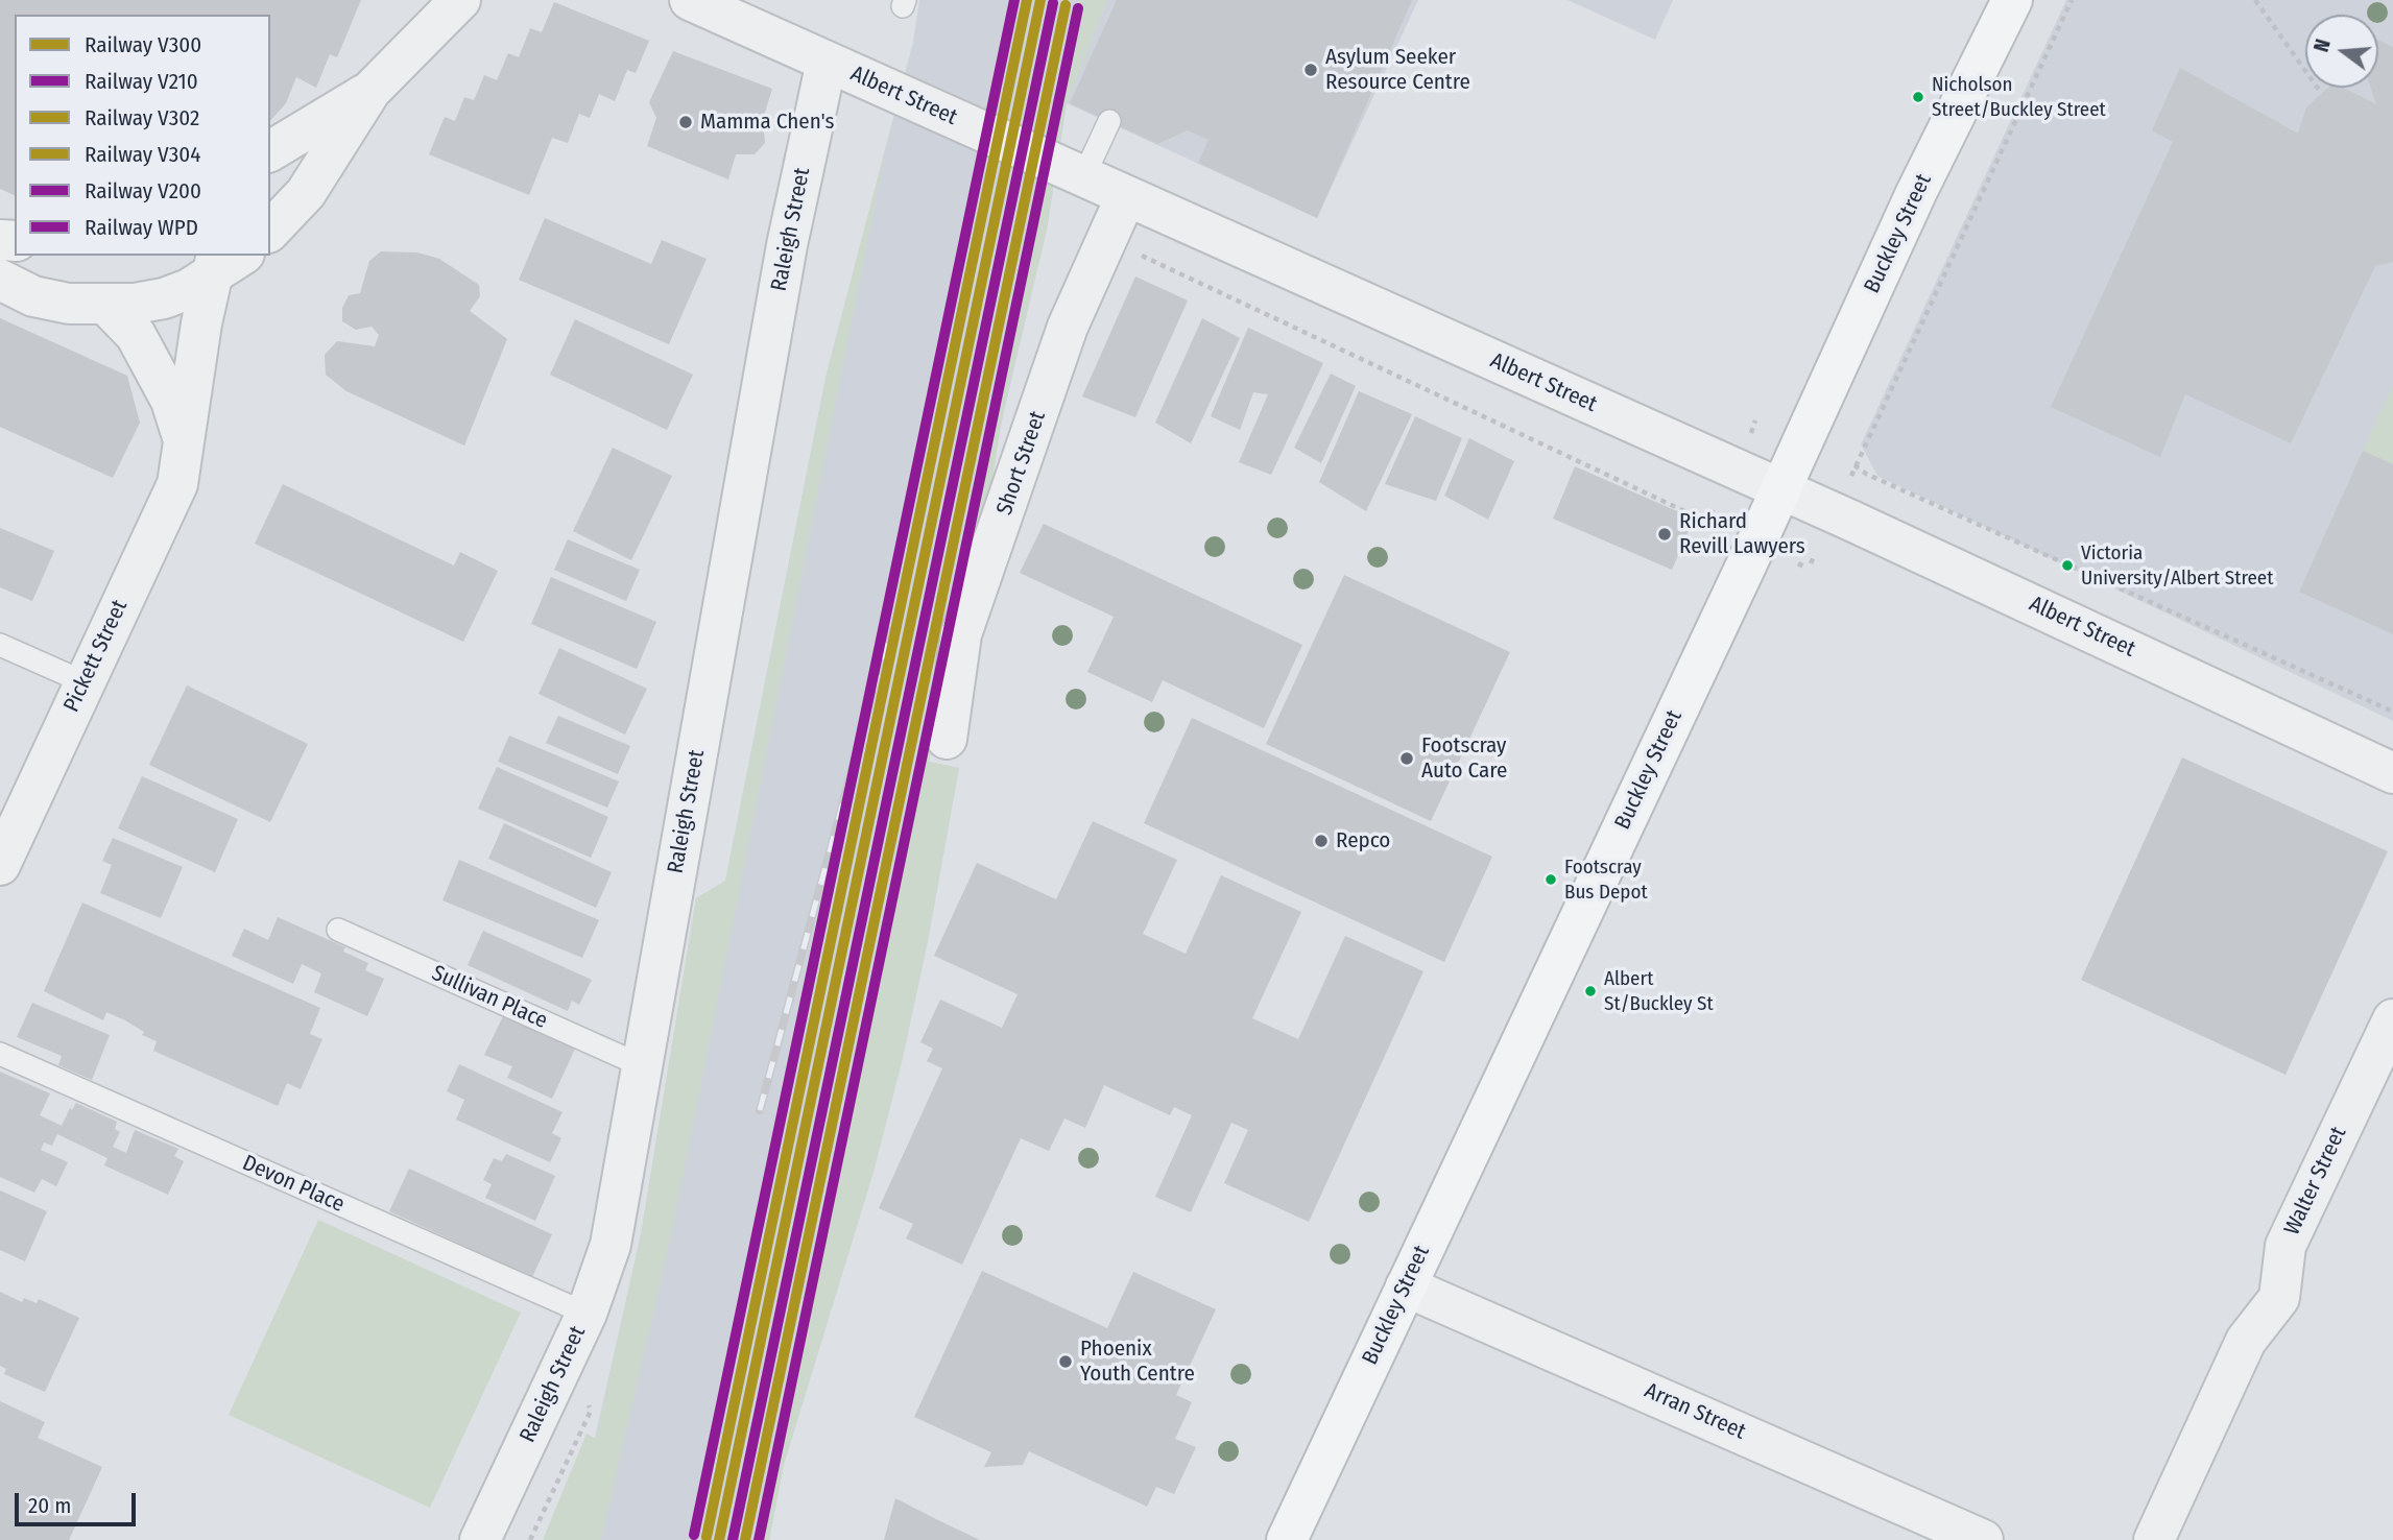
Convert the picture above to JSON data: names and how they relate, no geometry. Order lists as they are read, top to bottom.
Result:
{
  "streets": {
    "main road": ["Buckley Street"],
    "street": [
      "Albert Street",
      "Raleigh Street",
      "Short Street",
      "Pickett Street",
      "Walter Street",
      "Arran Street"
    ],
    "lane": ["Sullivan Place", "Devon Place"]
  },
  "crossings": [
    ["Albert Street", "Raleigh Street"],
    ["Albert Street", "Buckley Street"],
    ["Albert Street", "Short Street"],
    ["Raleigh Street", "Sullivan Place"],
    ["Raleigh Street", "Devon Place"],
    ["Buckley Street", "Arran Street"]
  ],
  "places": [
    "Asylum Seeker Resource Centre",
    "Nicholson Street/Buckley Street",
    "Mamma Chen's",
    "Richard Revill Lawyers",
    "Victoria University/Albert Street",
    "Footscray Auto Care",
    "Repco",
    "Footscray Bus Depot",
    "Albert St/Buckley St",
    "Phoenix Youth Centre"
  ],
  "lines": [
    "rail line V300",
    "rail line V302",
    "rail line V200",
    "rail line V210",
    "rail line V304",
    "rail line WPD"
  ],
  "legend": [
    "Railway V300",
    "Railway V210",
    "Railway V302",
    "Railway V304",
    "Railway V200",
    "Railway WPD"
  ],
  "scale_bar": "20 m",
  "north": "left"
}
